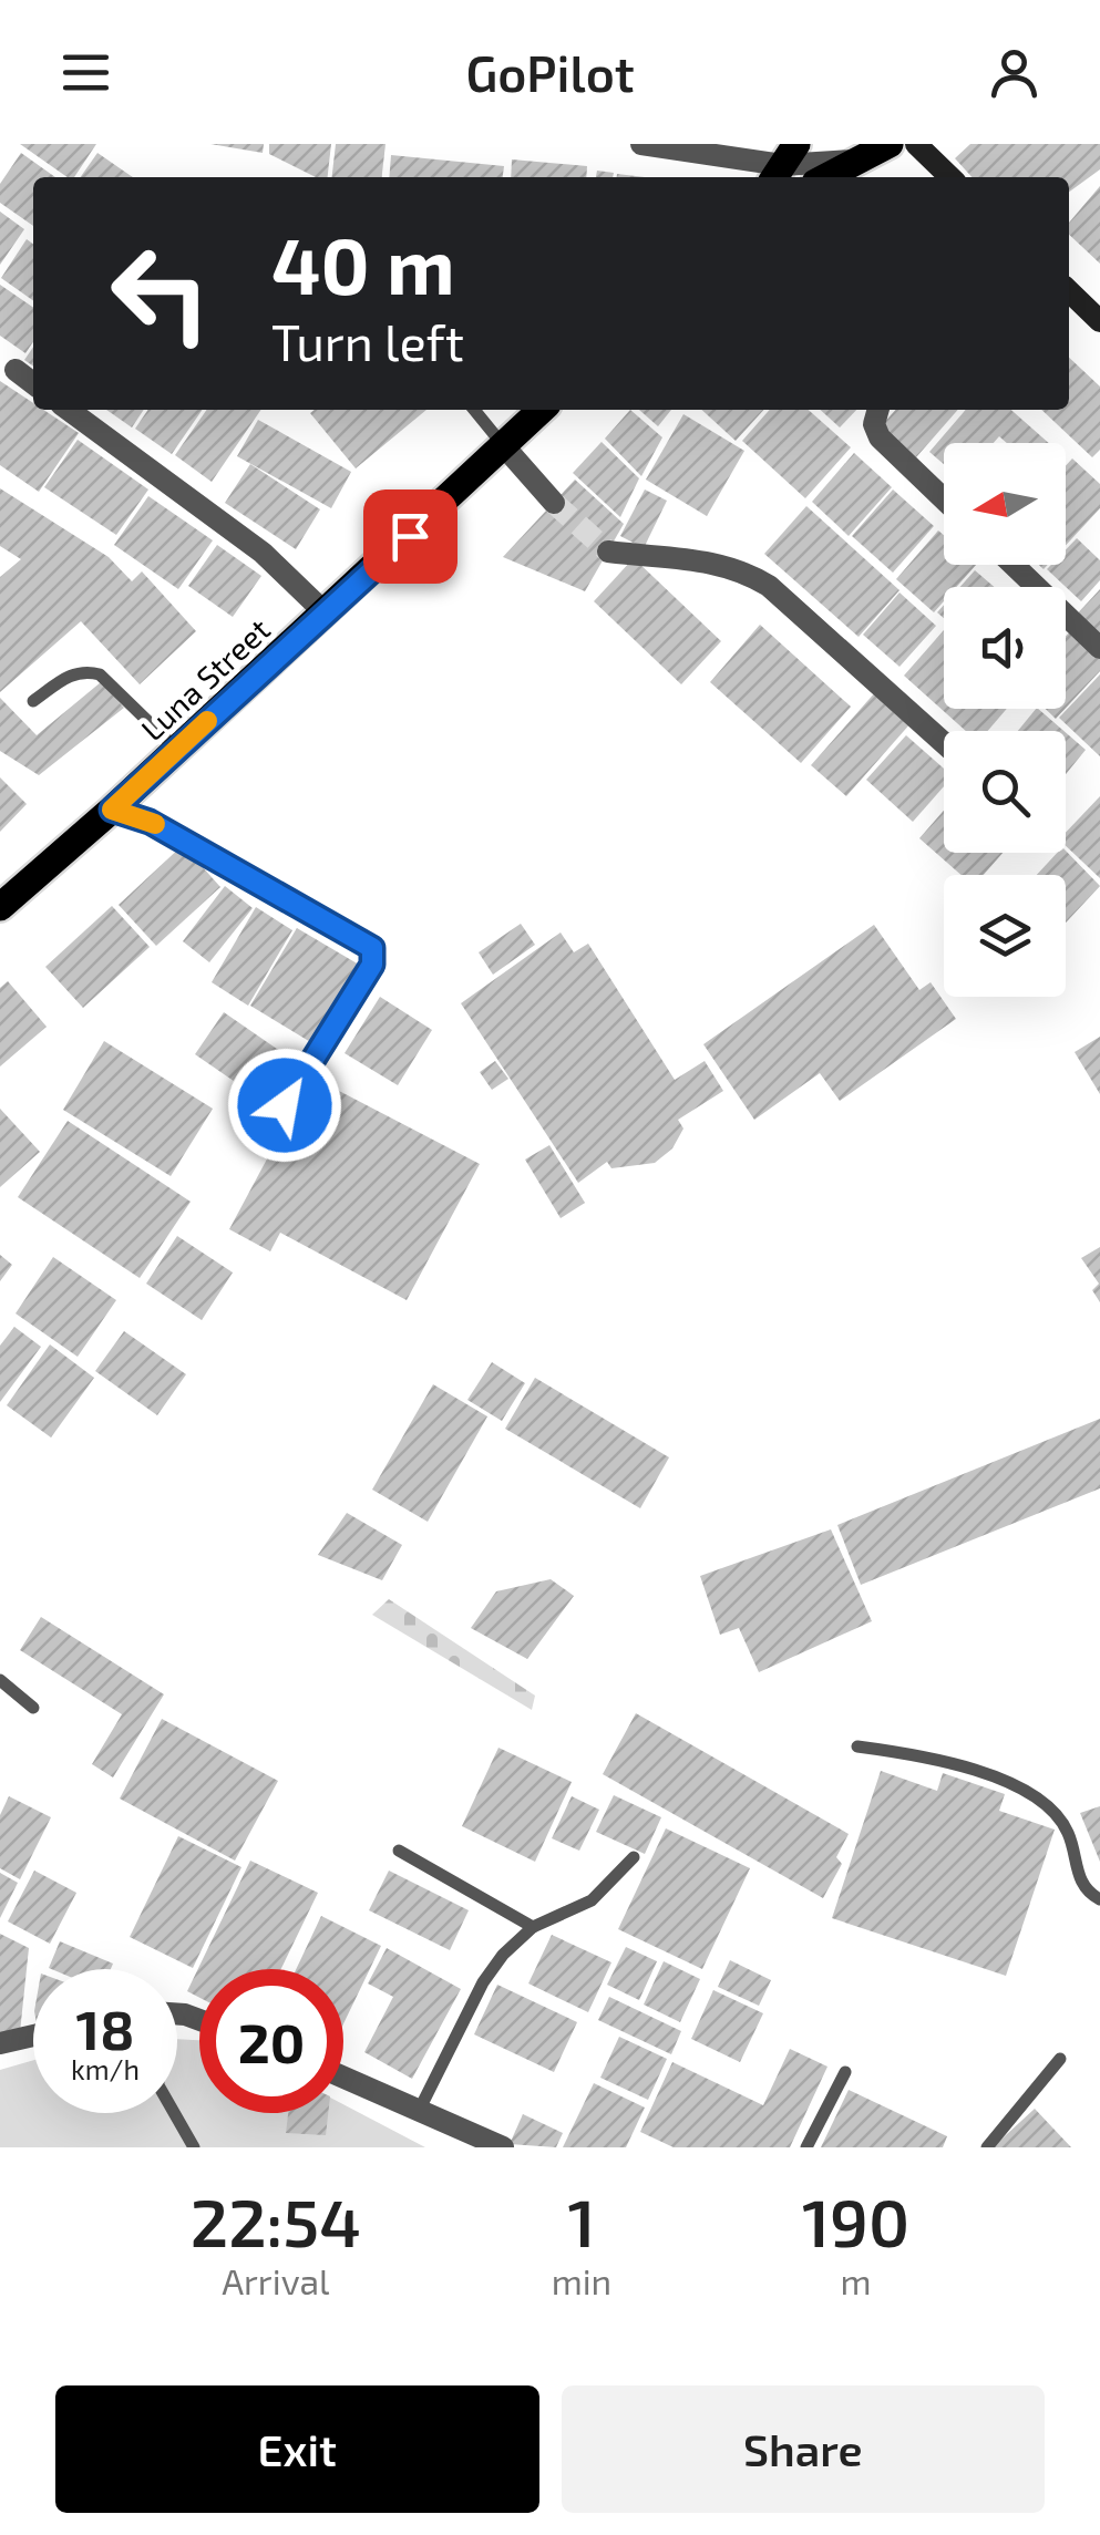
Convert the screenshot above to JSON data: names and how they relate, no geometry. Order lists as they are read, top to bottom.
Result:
{
  "streets": {
    "main road": ["Luna Street"]
  },
  "north": "left",
  "page": {
    "header": "GoPilot",
    "turn": ["40 m", "Turn left"],
    "speed": "18 km/h",
    "limit": "20",
    "eta": [
      "22:54",
      "Arrival",
      "1",
      "min",
      "190",
      "m"
    ],
    "buttons": ["Exit", "Share"]
  }
}
